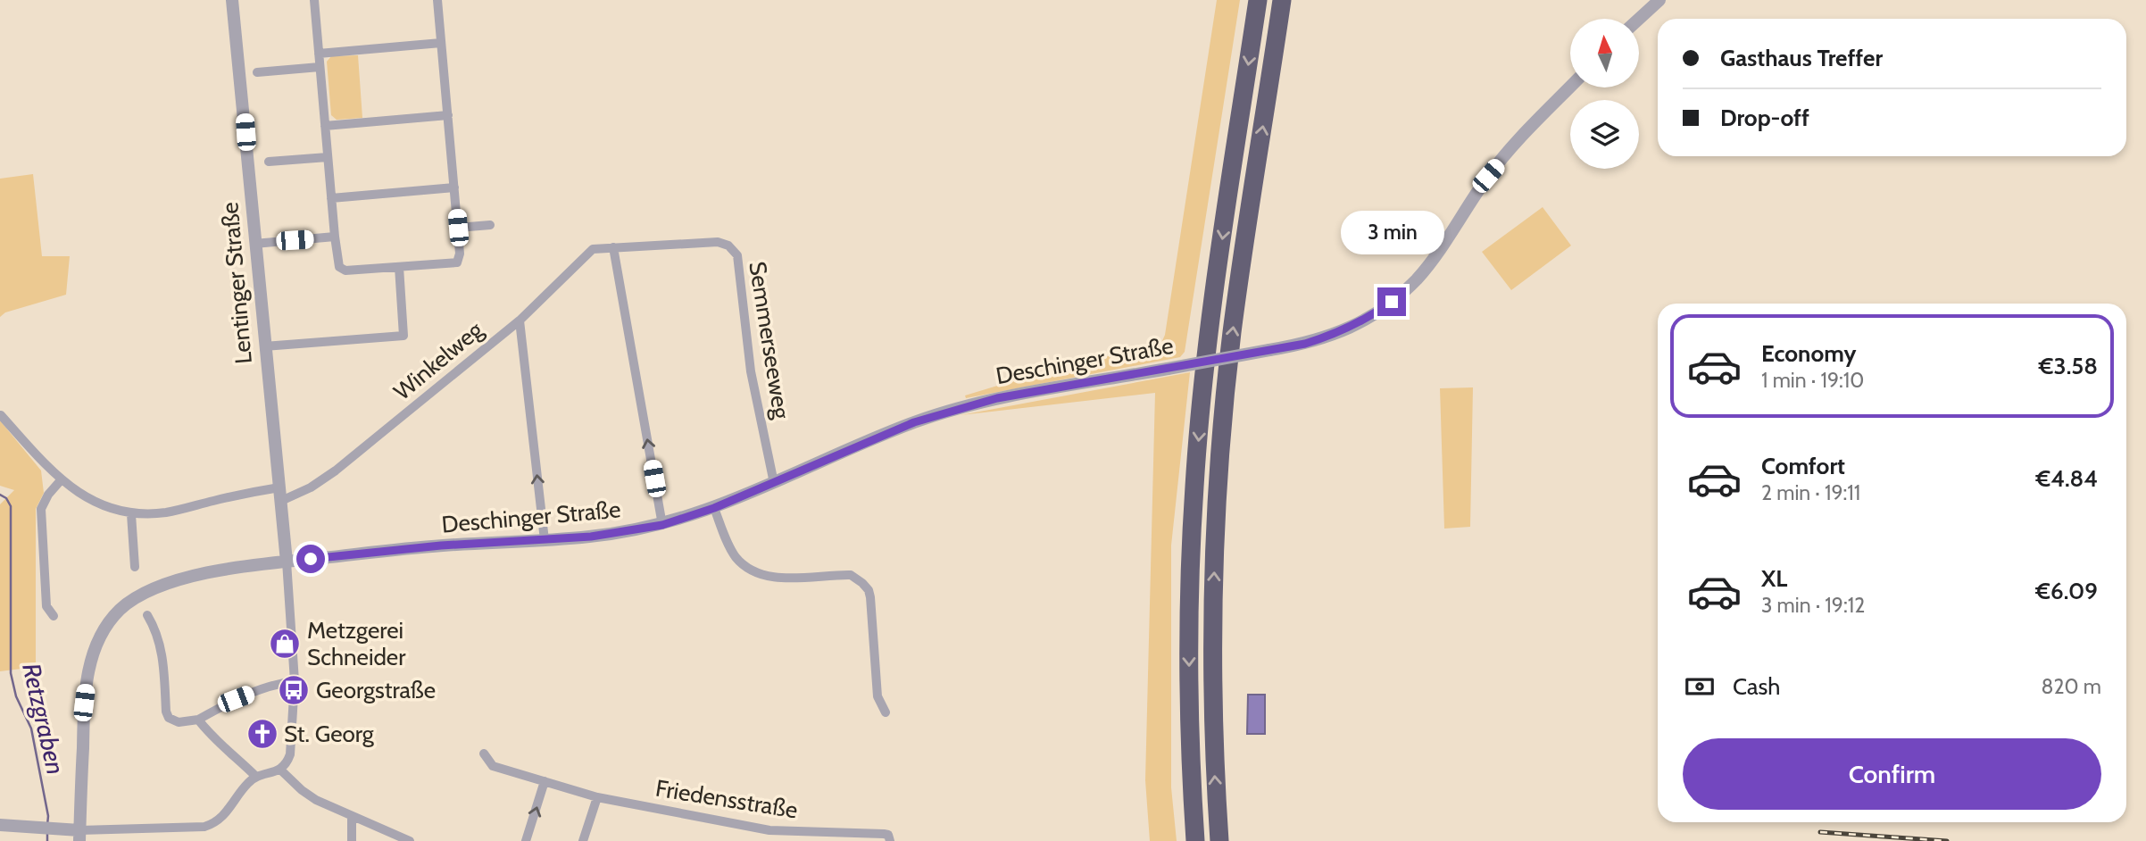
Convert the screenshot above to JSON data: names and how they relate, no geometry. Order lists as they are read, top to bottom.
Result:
{
  "streets": {
    "street": [
      "Lentinger Straße",
      "Semmerseeweg",
      "Winkelweg",
      "Deschinger Straße",
      "Friedensstraße"
    ]
  },
  "crossings": [
    ["Lentinger Straße", "Winkelweg"],
    ["Lentinger Straße", "Deschinger Straße"],
    ["Semmerseeweg", "Winkelweg"],
    ["Semmerseeweg", "Deschinger Straße"]
  ],
  "water": ["Retzgraben"],
  "places": {
    "shop": ["Metzgerei Schneider"],
    "bus stop": ["Georgstraße"],
    "church": ["St. Georg"]
  },
  "north": "top",
  "page": {
    "banner": ["Gasthaus Treffer", "Drop-off"],
    "bubble": "3 min",
    "list": [
      {
        "name": "Economy",
        "note": "1 min · 19:10",
        "value": "€3.58"
      },
      {
        "name": "Comfort",
        "note": "2 min · 19:11",
        "value": "€4.84"
      },
      {
        "name": "XL",
        "note": "3 min · 19:12",
        "value": "€6.09"
      }
    ],
    "pay": ["Cash", "820 m"],
    "buttons": "Confirm"
  }
}
